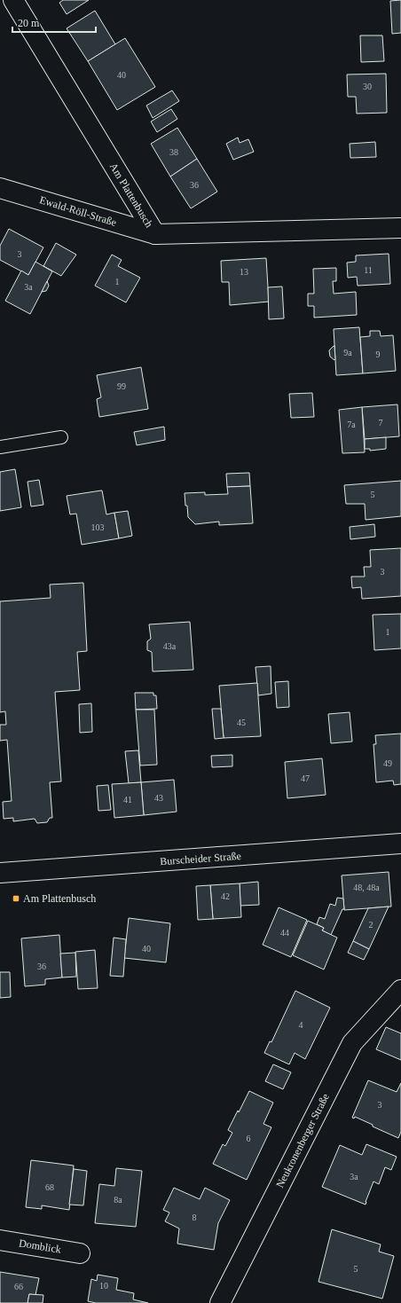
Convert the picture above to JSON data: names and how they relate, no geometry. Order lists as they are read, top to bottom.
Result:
{
  "streets": {
    "street": [
      "Am Plattenbusch",
      "Ewald-Röll-Straße",
      "Burscheider Straße",
      "Neukronenberger Straße",
      "Domblick"
    ]
  },
  "crossings": [
    ["Am Plattenbusch", "Ewald-Röll-Straße"]
  ],
  "places": {
    "transit": ["Am Plattenbusch"]
  },
  "house_numbers": [
    "40",
    "30",
    "38",
    "36",
    "3",
    "11",
    "13",
    "1",
    "3a",
    "9a",
    "9",
    "99",
    "7",
    "7a",
    "5",
    "103",
    "3",
    "1",
    "43a",
    "45",
    "49",
    "47",
    "43",
    "41",
    "48, 48a",
    "42",
    "2",
    "44",
    "40",
    "36",
    "4",
    "3",
    "6",
    "3a",
    "68",
    "8a",
    "8",
    "5",
    "10",
    "66"
  ],
  "scale_bar": "20 m"
}
